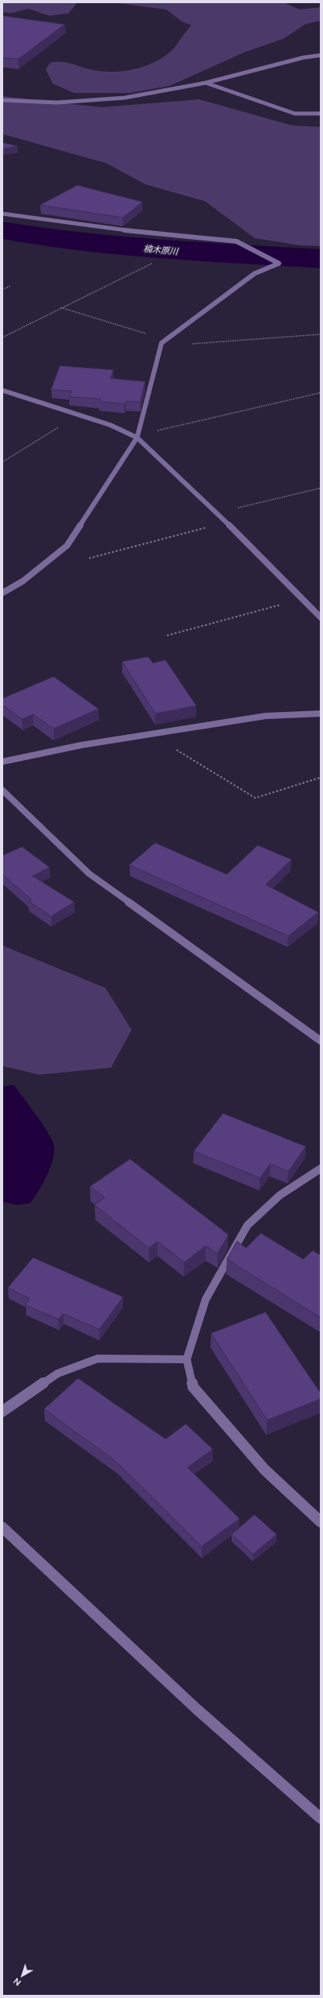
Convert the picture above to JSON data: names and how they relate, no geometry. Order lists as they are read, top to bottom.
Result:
{
  "water": ["楠木原川"],
  "north": "bottom left"
}
